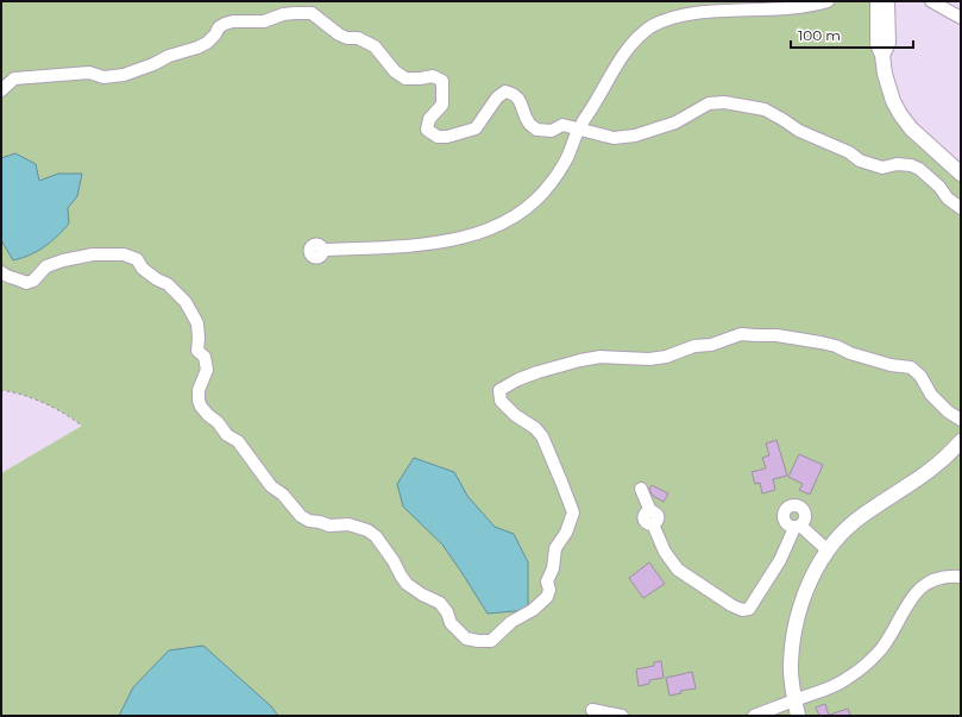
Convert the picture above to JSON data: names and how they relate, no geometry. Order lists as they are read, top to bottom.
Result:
{
  "scale_bar": "100 m"
}
